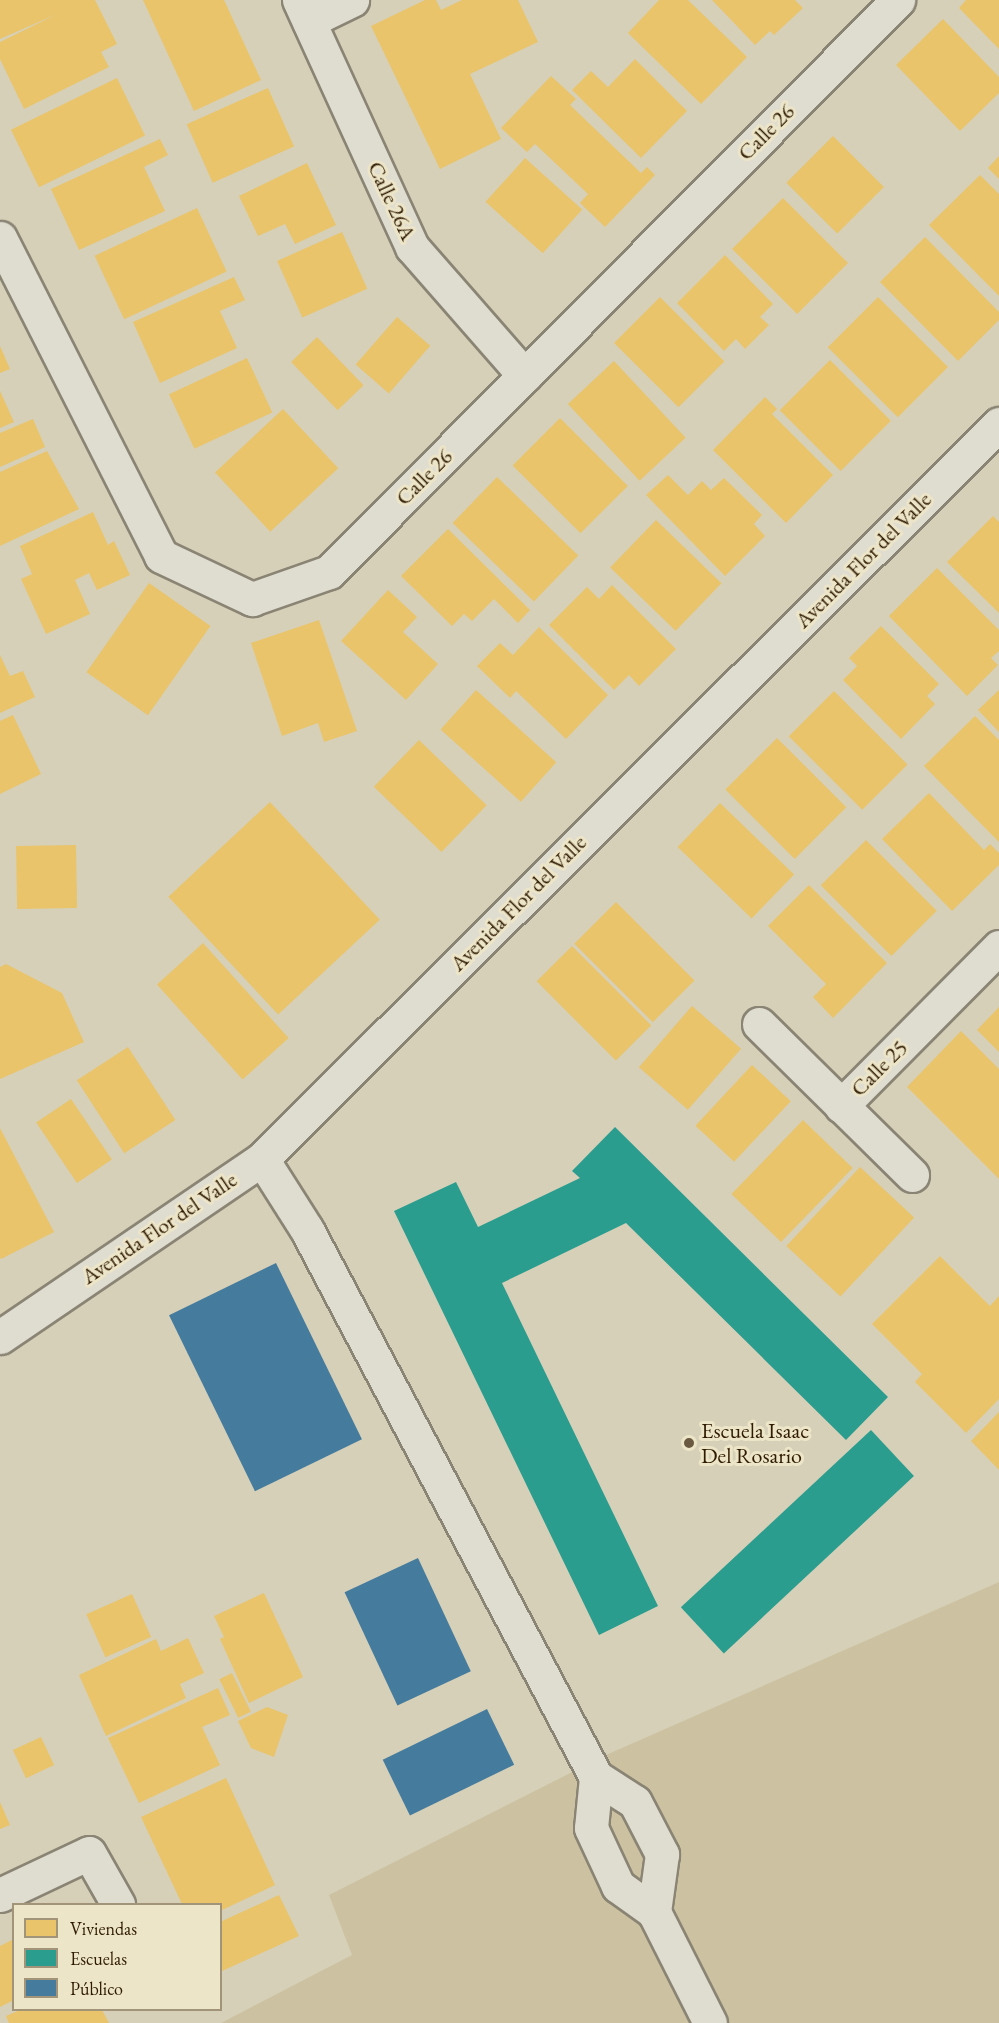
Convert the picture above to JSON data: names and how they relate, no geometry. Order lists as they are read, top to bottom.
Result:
{
  "streets": {
    "street": [
      "Calle 26",
      "Calle 26A",
      "Avenida Flor del Valle",
      "Calle 25"
    ]
  },
  "crossings": [
    ["Calle 26", "Calle 26A"]
  ],
  "places": ["Escuela Isaac Del Rosario"],
  "legend": ["Viviendas", "Escuelas", "Público"]
}
